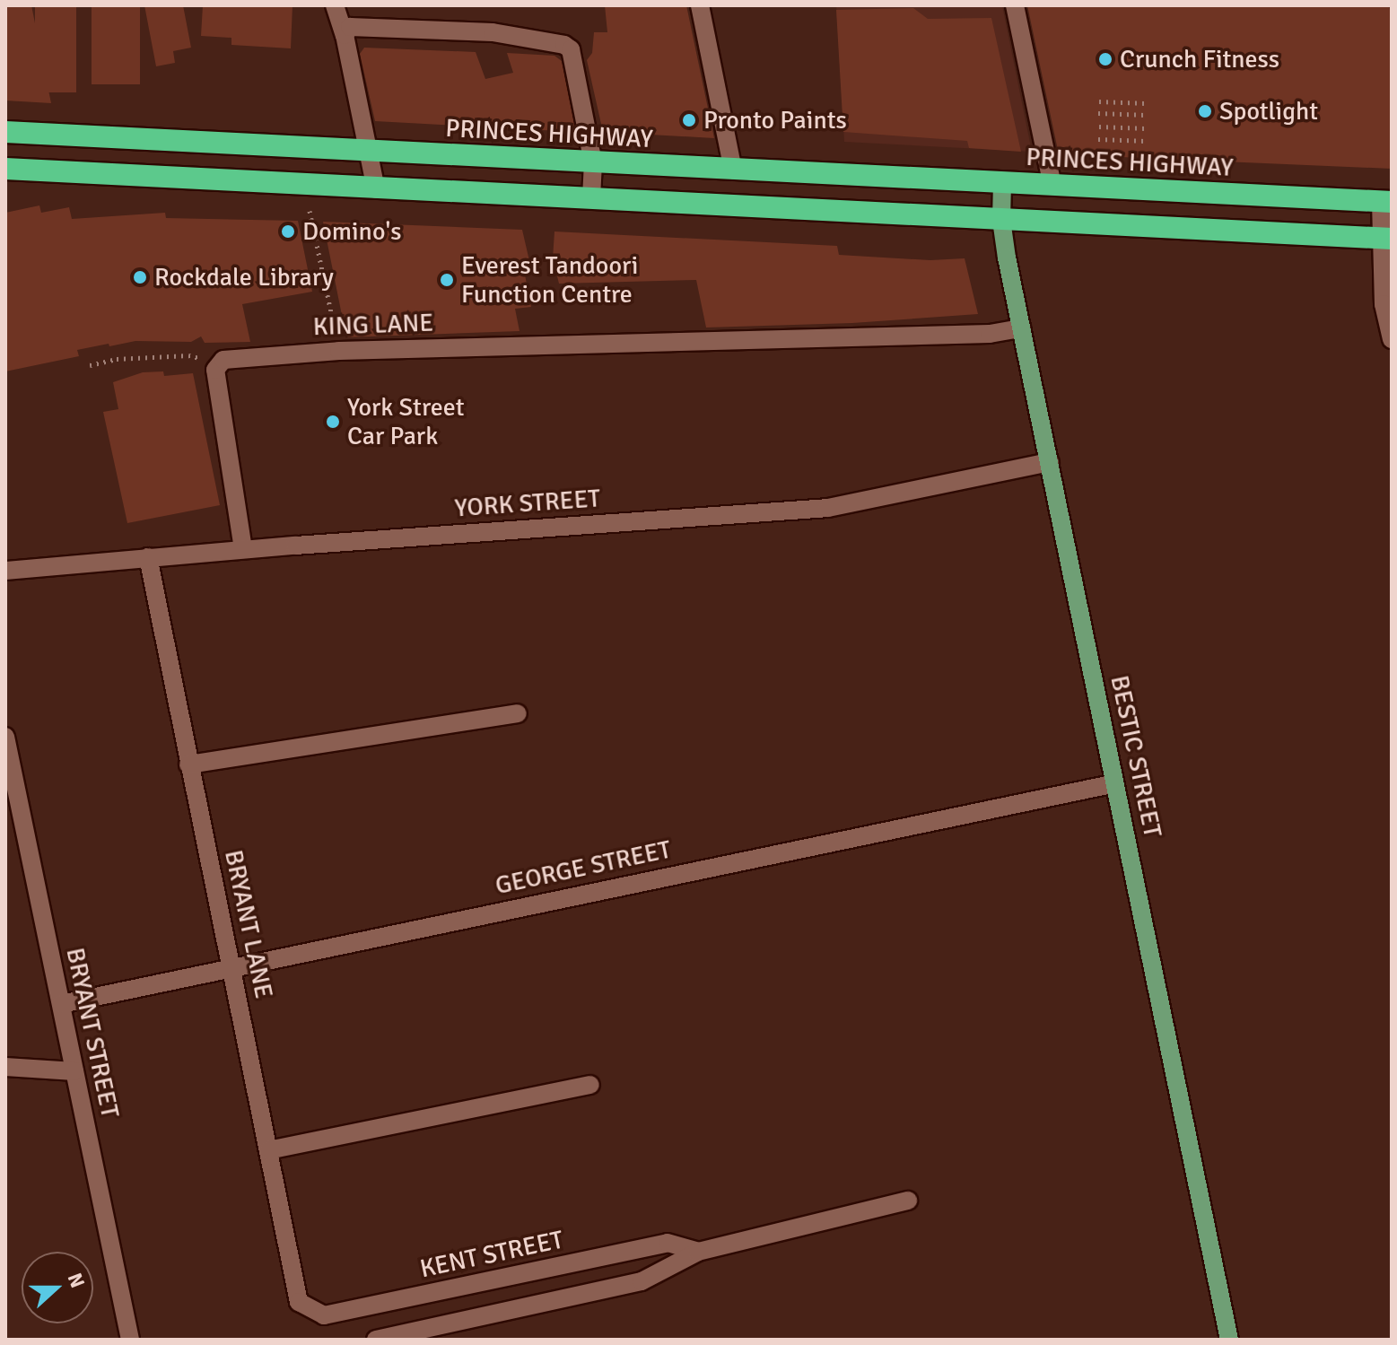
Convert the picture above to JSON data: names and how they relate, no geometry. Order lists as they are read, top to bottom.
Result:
{
  "streets": {
    "highway": ["PRINCES HIGHWAY"],
    "main road": ["BESTIC STREET"],
    "street": [
      "KING LANE",
      "YORK STREET",
      "GEORGE STREET",
      "BRYANT LANE",
      "BRYANT STREET",
      "KENT STREET"
    ]
  },
  "crossings": [
    ["PRINCES HIGHWAY", "BESTIC STREET"],
    ["KING LANE", "BESTIC STREET"],
    ["YORK STREET", "BESTIC STREET"],
    ["YORK STREET", "BRYANT LANE"],
    ["BESTIC STREET", "GEORGE STREET"],
    ["GEORGE STREET", "BRYANT LANE"],
    ["GEORGE STREET", "BRYANT STREET"],
    ["BRYANT LANE", "KENT STREET"]
  ],
  "places": [
    "Crunch Fitness",
    "Spotlight",
    "Pronto Paints",
    "Domino's",
    "Rockdale Library",
    "Everest Tandoori Function Centre",
    "York Street Car Park"
  ],
  "north": "right"
}
